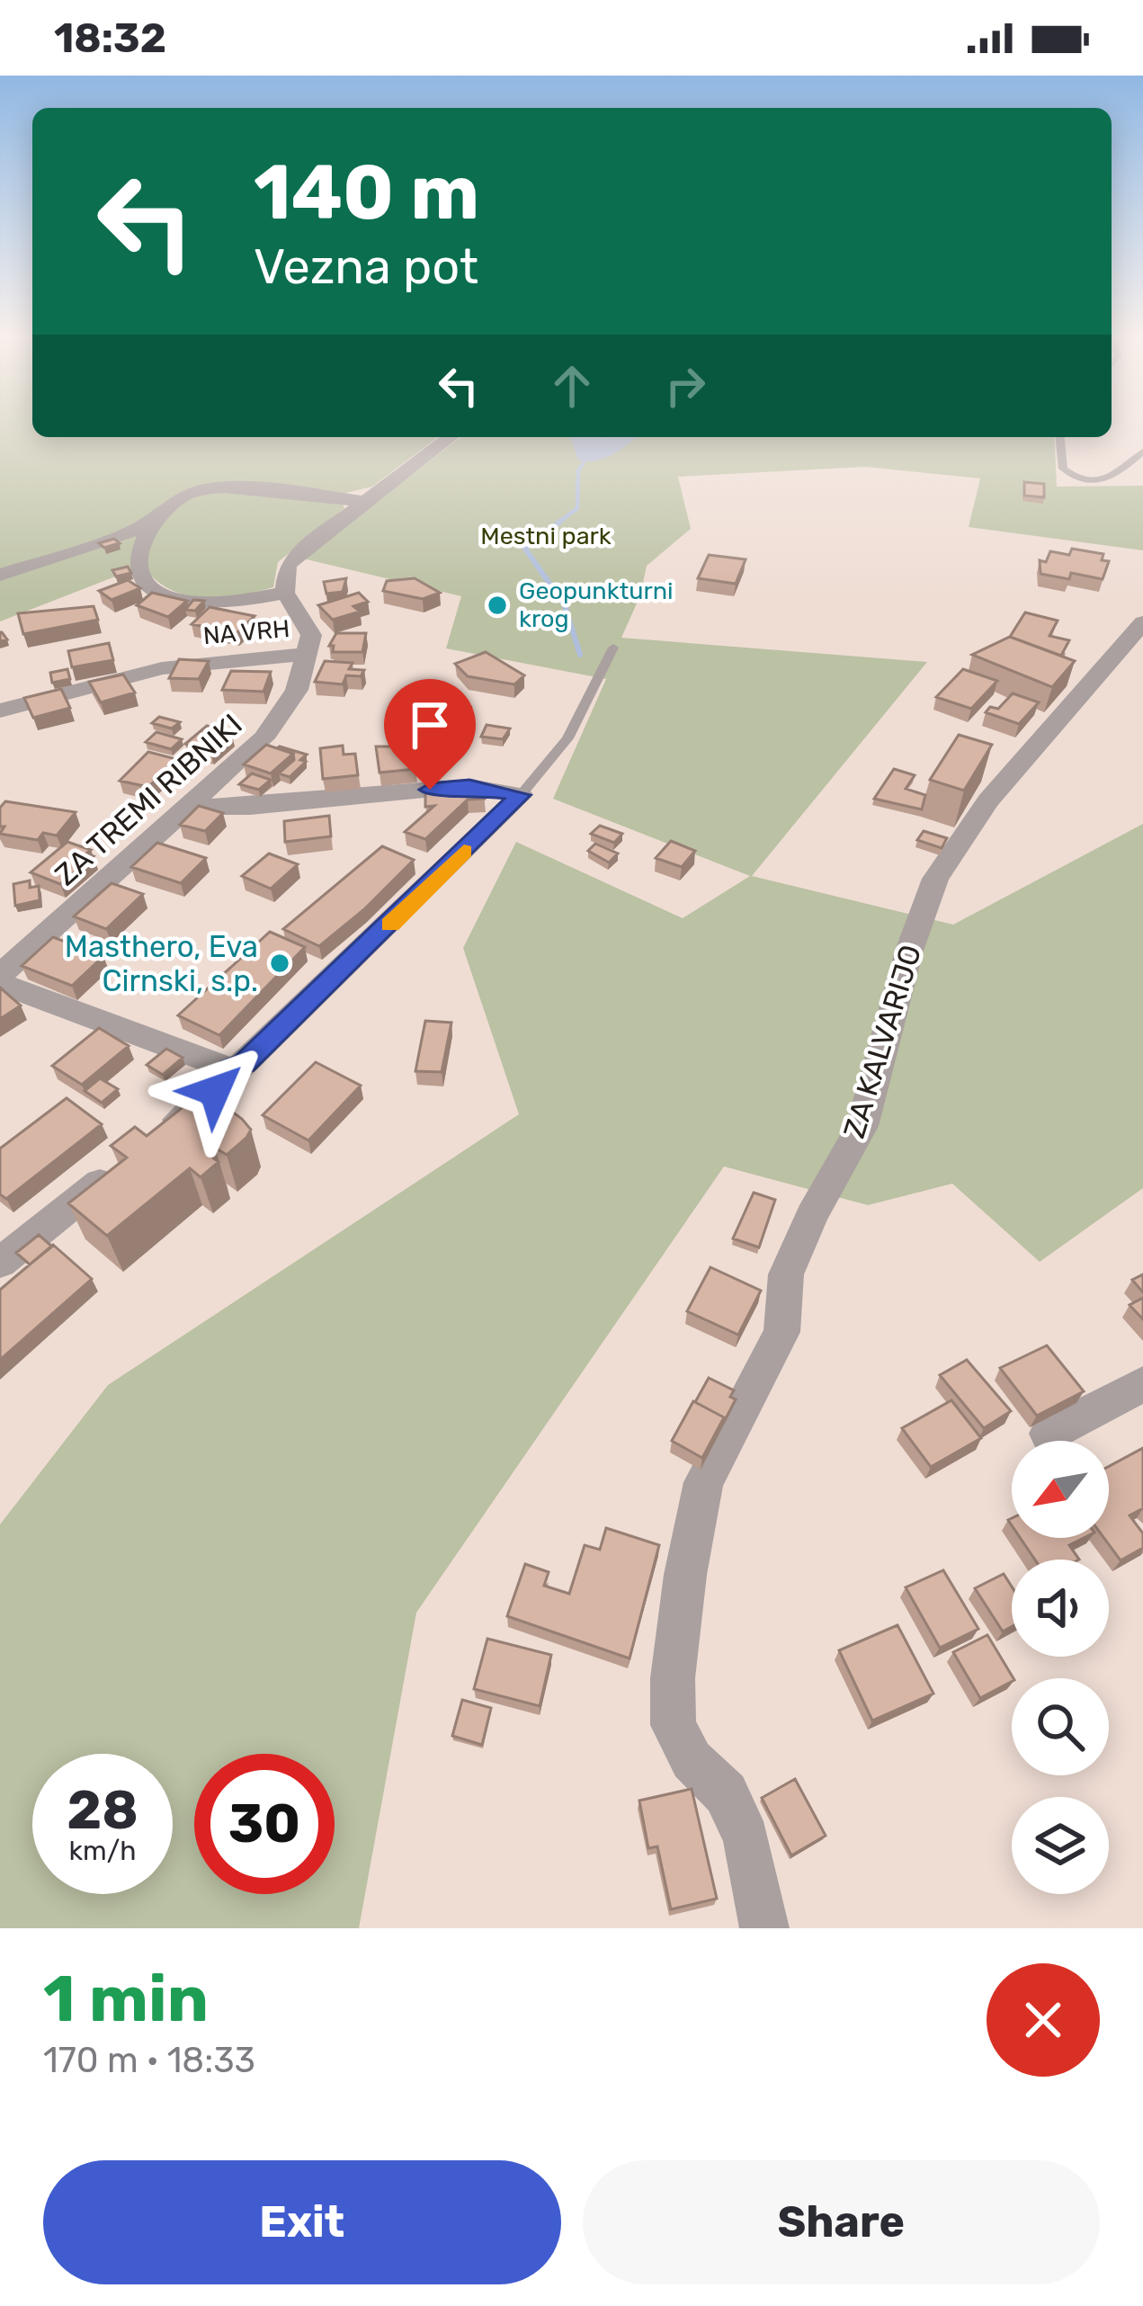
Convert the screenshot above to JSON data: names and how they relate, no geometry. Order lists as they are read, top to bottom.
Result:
{
  "streets": {
    "street": ["NA VRH", "ZA TREMI RIBNIKI", "ZA KALVARIJO"]
  },
  "crossings": [
    ["NA VRH", "ZA TREMI RIBNIKI"]
  ],
  "parks": ["Mestni park"],
  "places": ["Geopunkturni krog", "Masthero, Eva Cirnski, s.p."],
  "north": "bottom left",
  "page": {
    "status": "18:32",
    "turn": ["140 m", "Vezna pot"],
    "speed": "28 km/h",
    "limit": "30",
    "heading": ["1 min", "170 m · 18:33"],
    "buttons": ["Exit", "Share"]
  }
}
